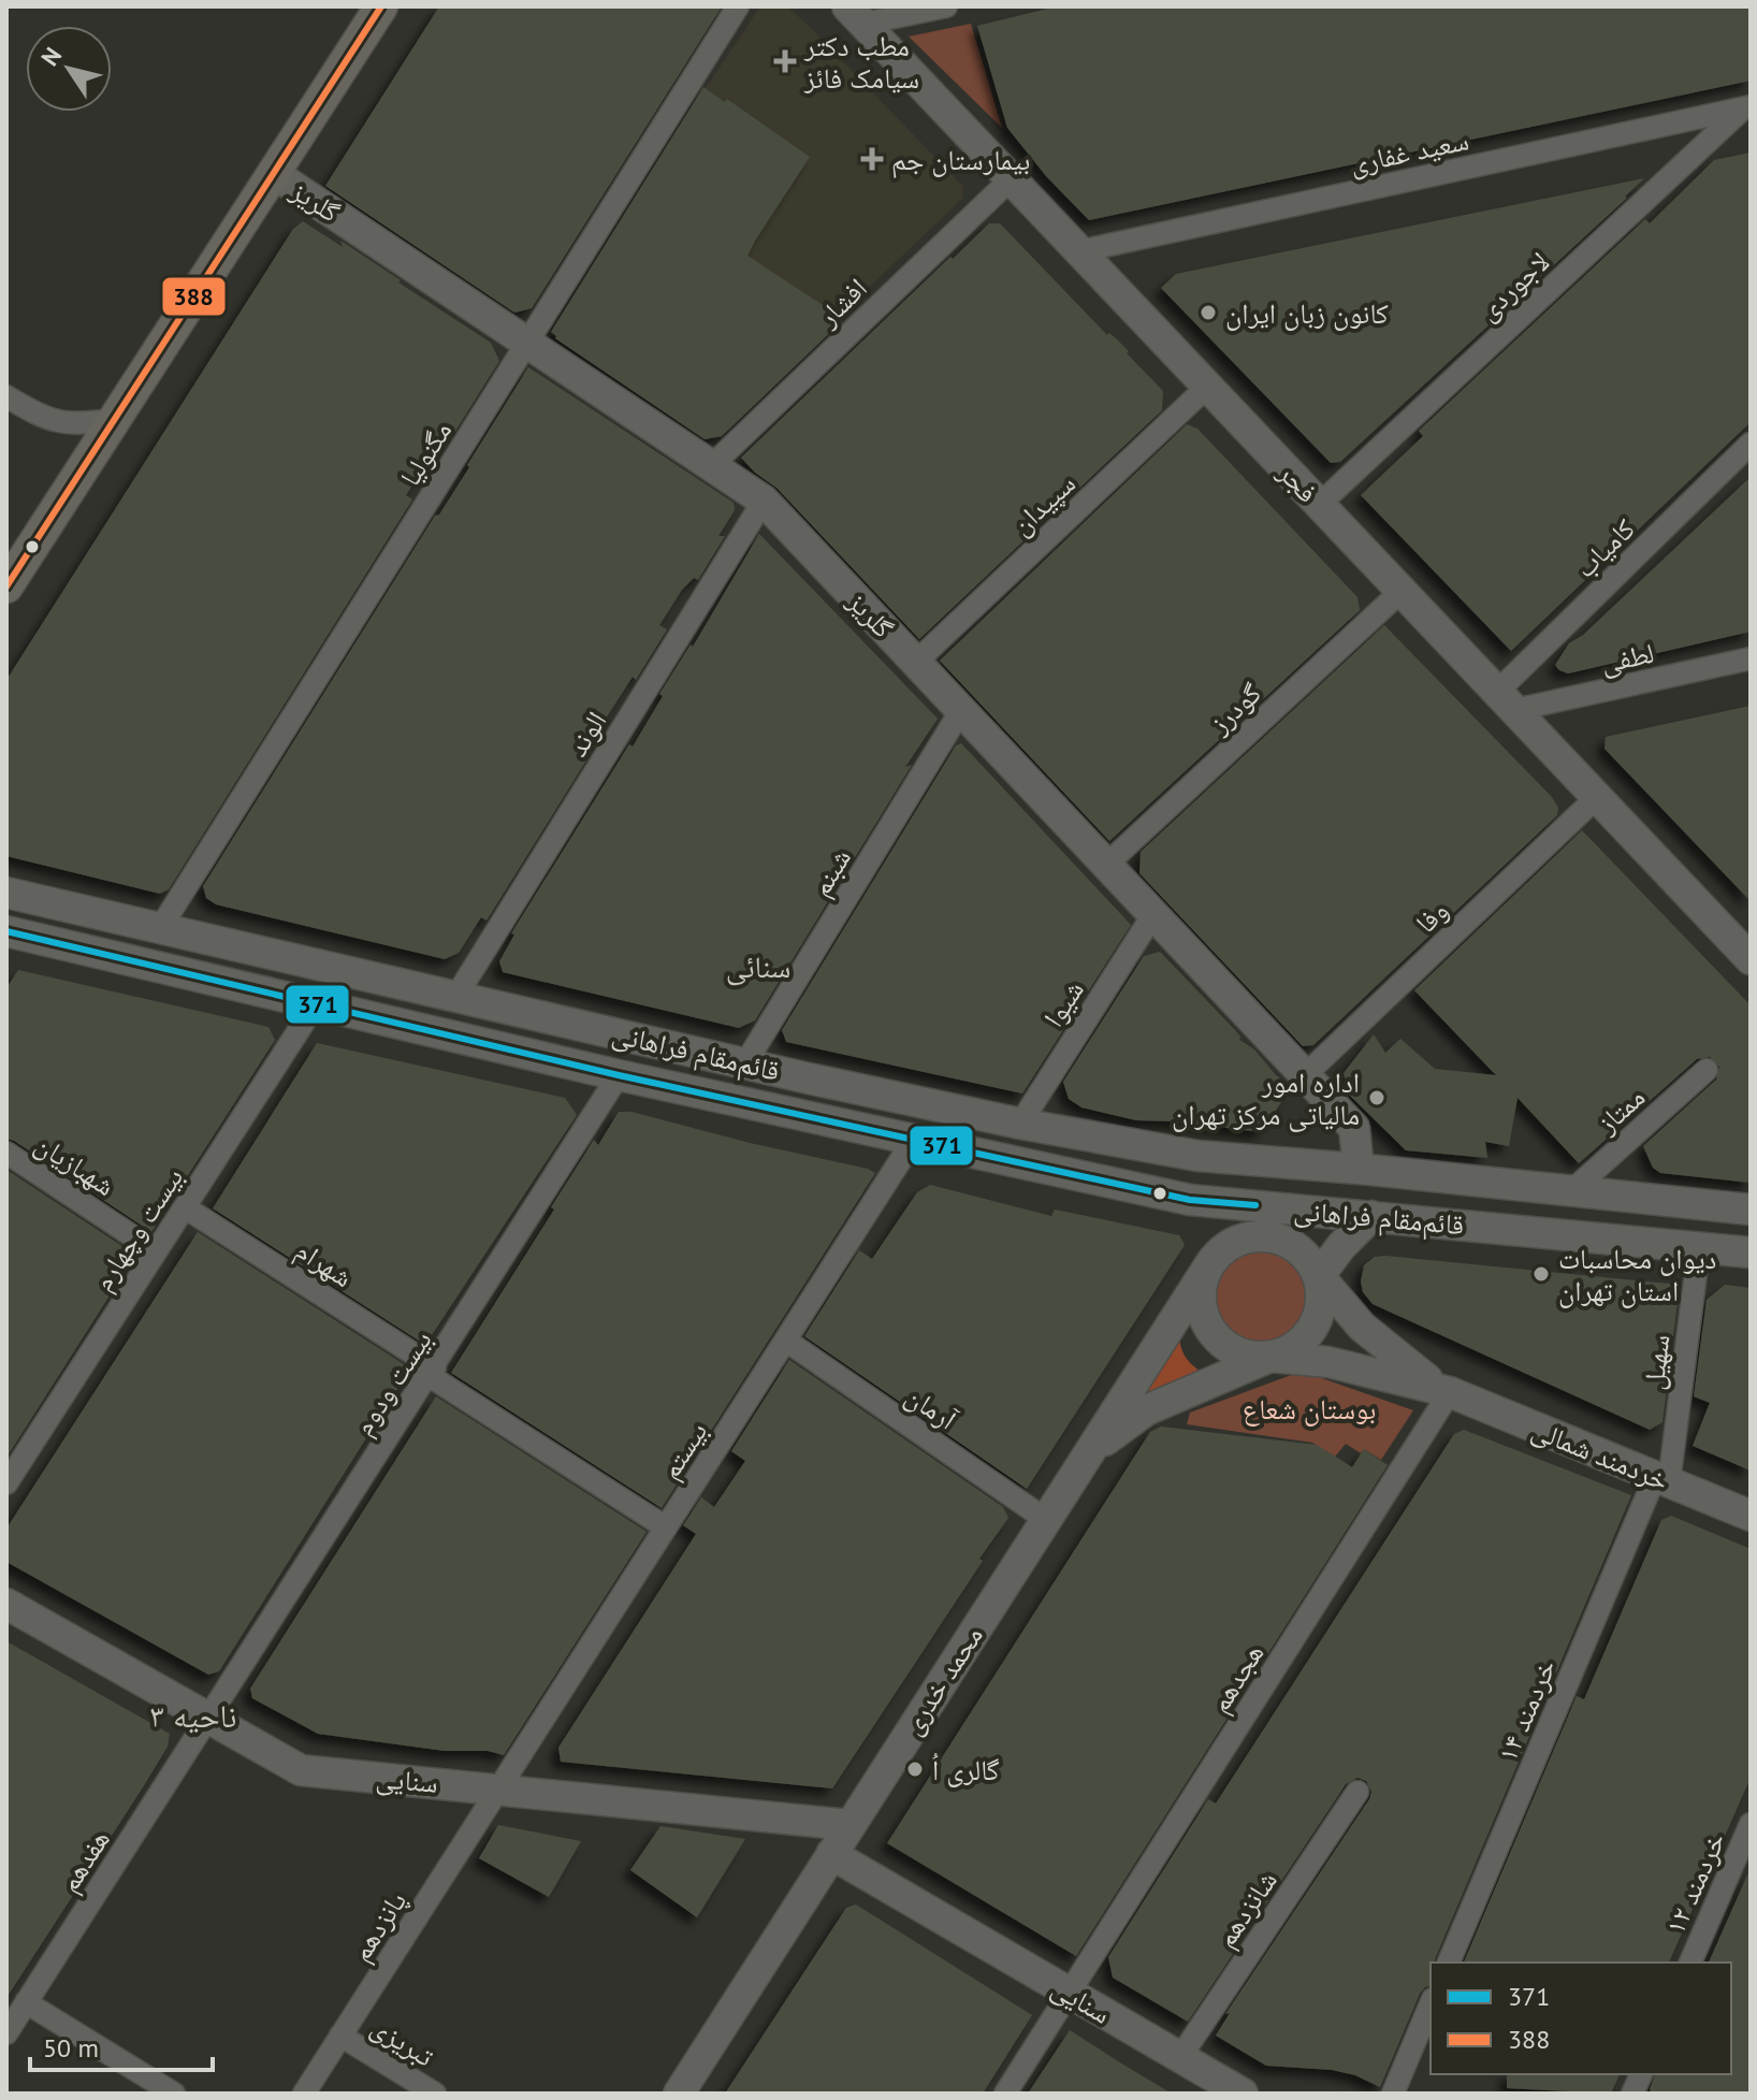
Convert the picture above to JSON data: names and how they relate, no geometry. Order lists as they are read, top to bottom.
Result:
{
  "streets": {
    "street": [
      "سعید غفاری",
      "گلریز",
      "لاجوردی",
      "افشار",
      "مگنولیا",
      "فجر",
      "سپیدان",
      "کامیاب",
      "لطفی",
      "گودرز",
      "الوند",
      "شبنم",
      "وفا",
      "شیوا",
      "قائم‌مقام فراهانی",
      "ممتاز",
      "شهبازیان",
      "بیست وچهارم",
      "شهرام",
      "سهیل",
      "بیست ودوم",
      "آرمان",
      "بیستم",
      "خردمند شمالی",
      "هجدهم",
      "محمد خدری",
      "خردمند ۱۴",
      "سنایی",
      "هفدهم",
      "خردمند ۱۲",
      "شانزدهم",
      "پانزدهم",
      "تبریزی"
    ]
  },
  "crossings": [
    ["سعید غفاری", "لاجوردی"],
    ["سعید غفاری", "فجر"],
    ["گلریز", "افشار"],
    ["گلریز", "مگنولیا"],
    ["گلریز", "سپیدان"],
    ["گلریز", "گودرز"],
    ["گلریز", "الوند"],
    ["گلریز", "شبنم"],
    ["گلریز", "وفا"],
    ["گلریز", "شیوا"],
    ["گلریز", "قائم‌مقام فراهانی"],
    ["لاجوردی", "فجر"],
    ["افشار", "فجر"],
    ["مگنولیا", "قائم‌مقام فراهانی"],
    ["فجر", "سپیدان"],
    ["فجر", "کامیاب"],
    ["فجر", "لطفی"],
    ["فجر", "گودرز"],
    ["فجر", "وفا"],
    ["کامیاب", "لطفی"],
    ["الوند", "قائم‌مقام فراهانی"],
    ["شبنم", "قائم‌مقام فراهانی"],
    ["شیوا", "قائم‌مقام فراهانی"],
    ["قائم‌مقام فراهانی", "ممتاز"],
    ["قائم‌مقام فراهانی", "بیست وچهارم"],
    ["قائم‌مقام فراهانی", "سهیل"],
    ["قائم‌مقام فراهانی", "بیست ودوم"],
    ["قائم‌مقام فراهانی", "بیستم"],
    ["قائم‌مقام فراهانی", "محمد خدری"],
    ["شهبازیان", "بیست وچهارم"],
    ["بیست وچهارم", "شهرام"],
    ["شهرام", "بیست ودوم"],
    ["شهرام", "بیستم"],
    ["سهیل", "خردمند شمالی"],
    ["سهیل", "خردمند ۱۴"],
    ["بیست ودوم", "سنایی"],
    ["بیست ودوم", "هفدهم"],
    ["آرمان", "بیستم"],
    ["آرمان", "محمد خدری"],
    ["بیستم", "سنایی"],
    ["بیستم", "پانزدهم"],
    ["خردمند شمالی", "هجدهم"],
    ["خردمند شمالی", "محمد خدری"],
    ["خردمند شمالی", "خردمند ۱۴"],
    ["هجدهم", "سنایی"],
    ["محمد خدری", "سنایی"],
    ["سنایی", "هفدهم"],
    ["سنایی", "شانزدهم"],
    ["سنایی", "پانزدهم"],
    ["پانزدهم", "تبریزی"]
  ],
  "districts": ["سنائی", "ناحیه ۳"],
  "parks": ["بوستان شعاع"],
  "places": {
    "health": ["مطب دکتر سیامک فائز", "بیمارستان جم"],
    "other": [
      "کانون زبان ایران",
      "اداره امور مالیاتی مرکز تهران",
      "دیوان محاسبات استان تهران",
      "گالری اُ"
    ]
  },
  "lines": ["transit line 388", "transit line 371"],
  "legend": ["371", "388"],
  "scale_bar": "50 m",
  "north": "top left"
}
